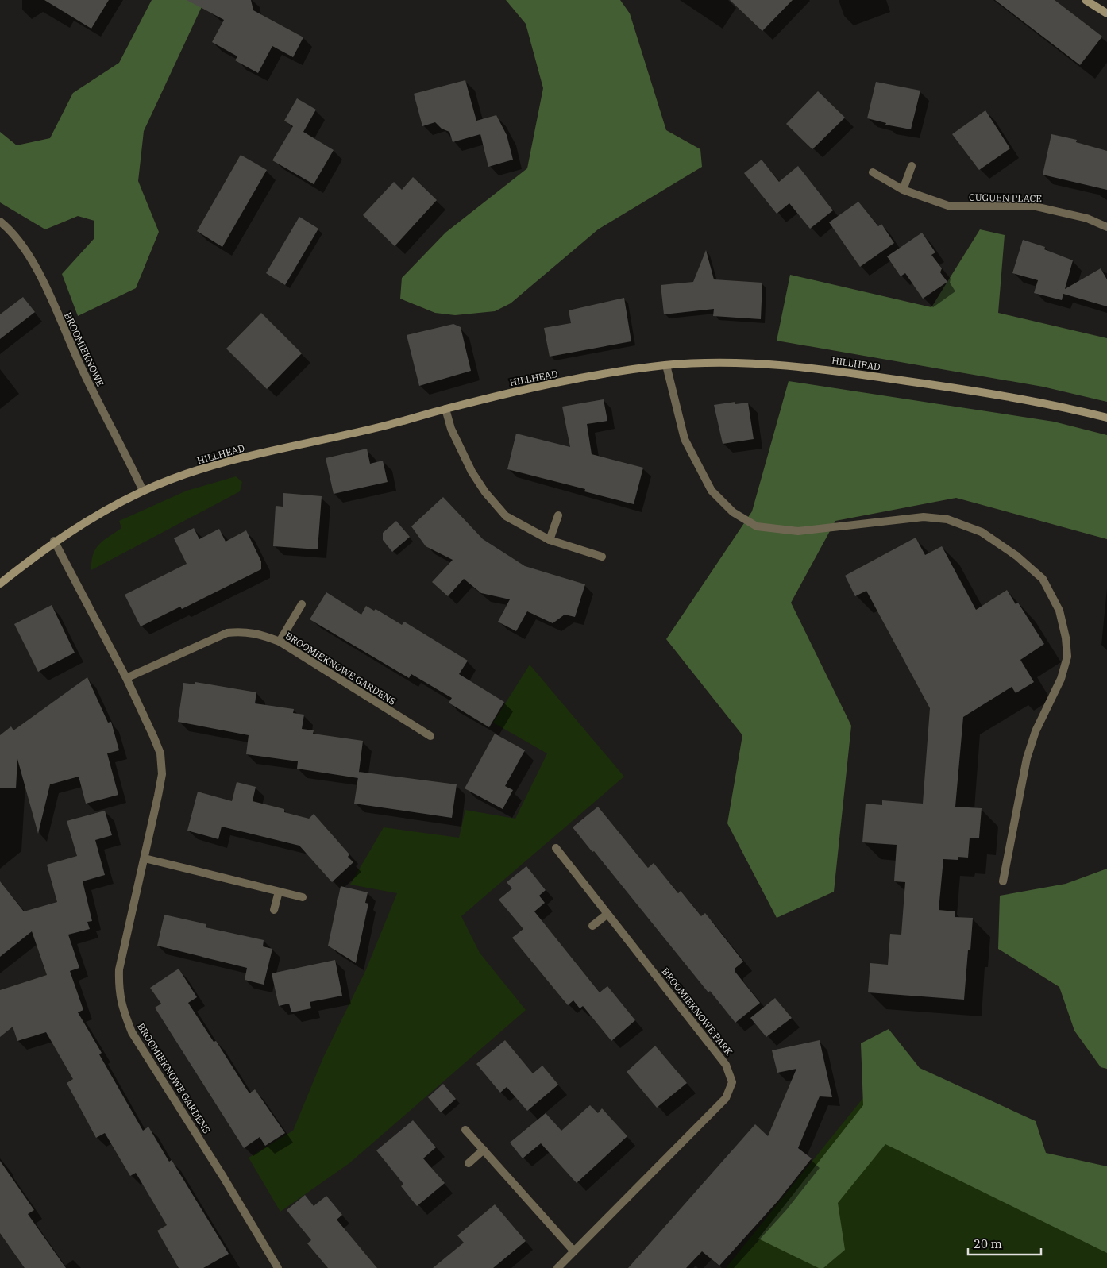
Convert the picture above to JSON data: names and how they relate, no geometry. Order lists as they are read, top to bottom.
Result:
{
  "streets": {
    "main road": ["HILLHEAD"],
    "street": [
      "CUGUEN PLACE",
      "BROOMIEKNOWE",
      "BROOMIEKNOWE GARDENS",
      "BROOMIEKNOWE PARK"
    ]
  },
  "crossings": [
    ["BROOMIEKNOWE", "HILLHEAD"],
    ["HILLHEAD", "BROOMIEKNOWE GARDENS"]
  ],
  "scale_bar": "20 m"
}
